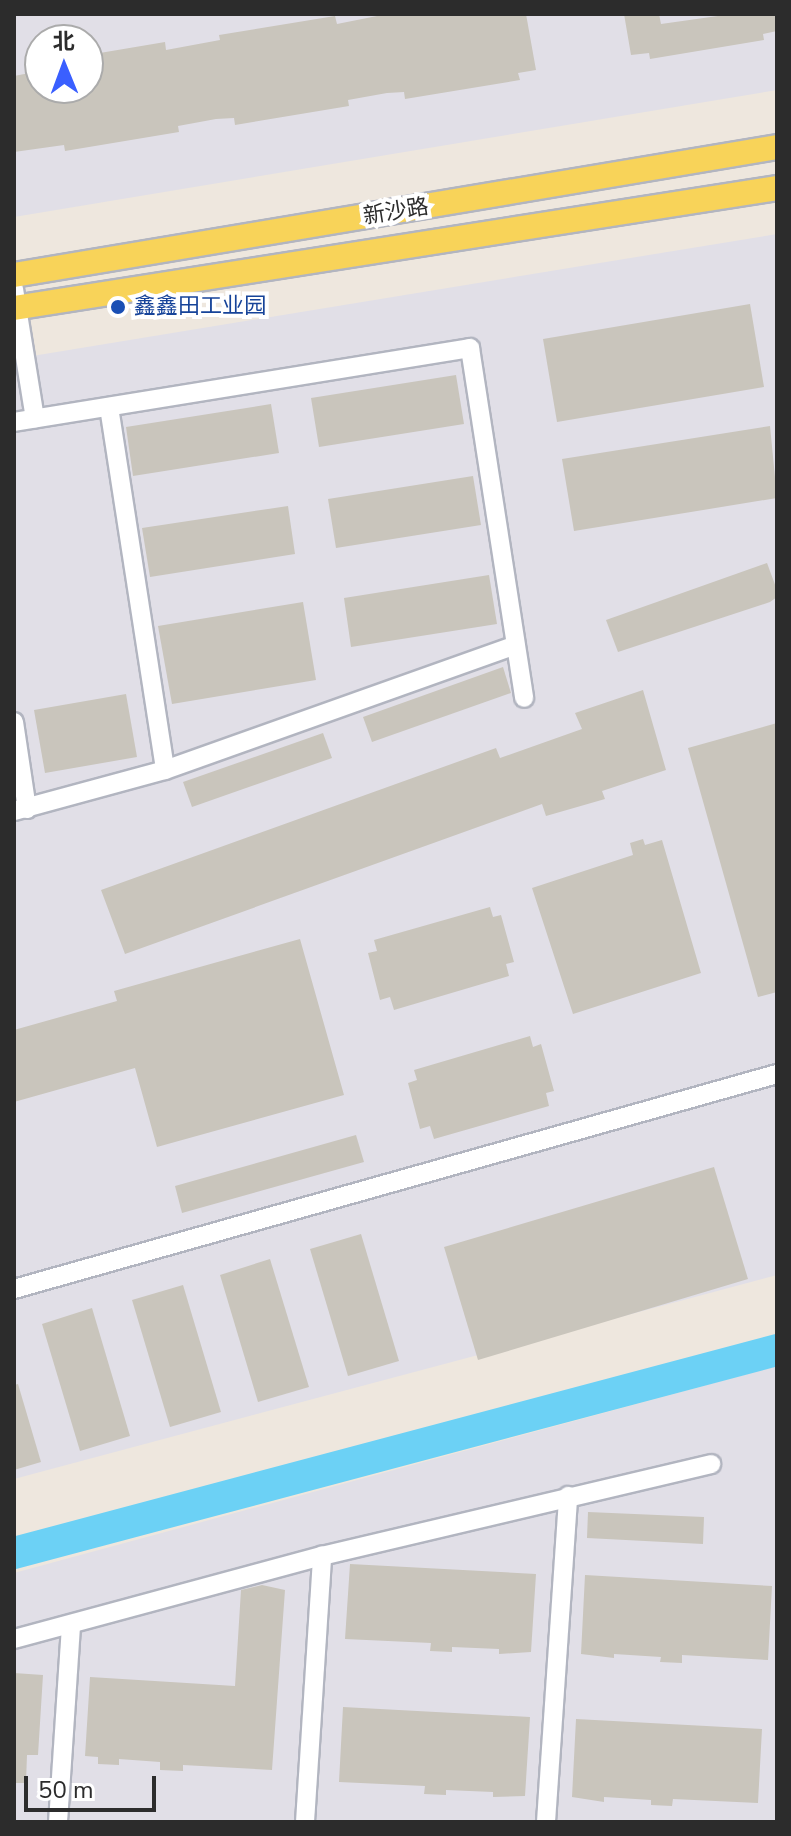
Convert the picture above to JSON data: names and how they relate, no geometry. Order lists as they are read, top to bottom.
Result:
{
  "streets": {
    "main road": ["新沙路"]
  },
  "places": ["鑫鑫田工业园"],
  "scale_bar": "50 m",
  "north": "top"
}
